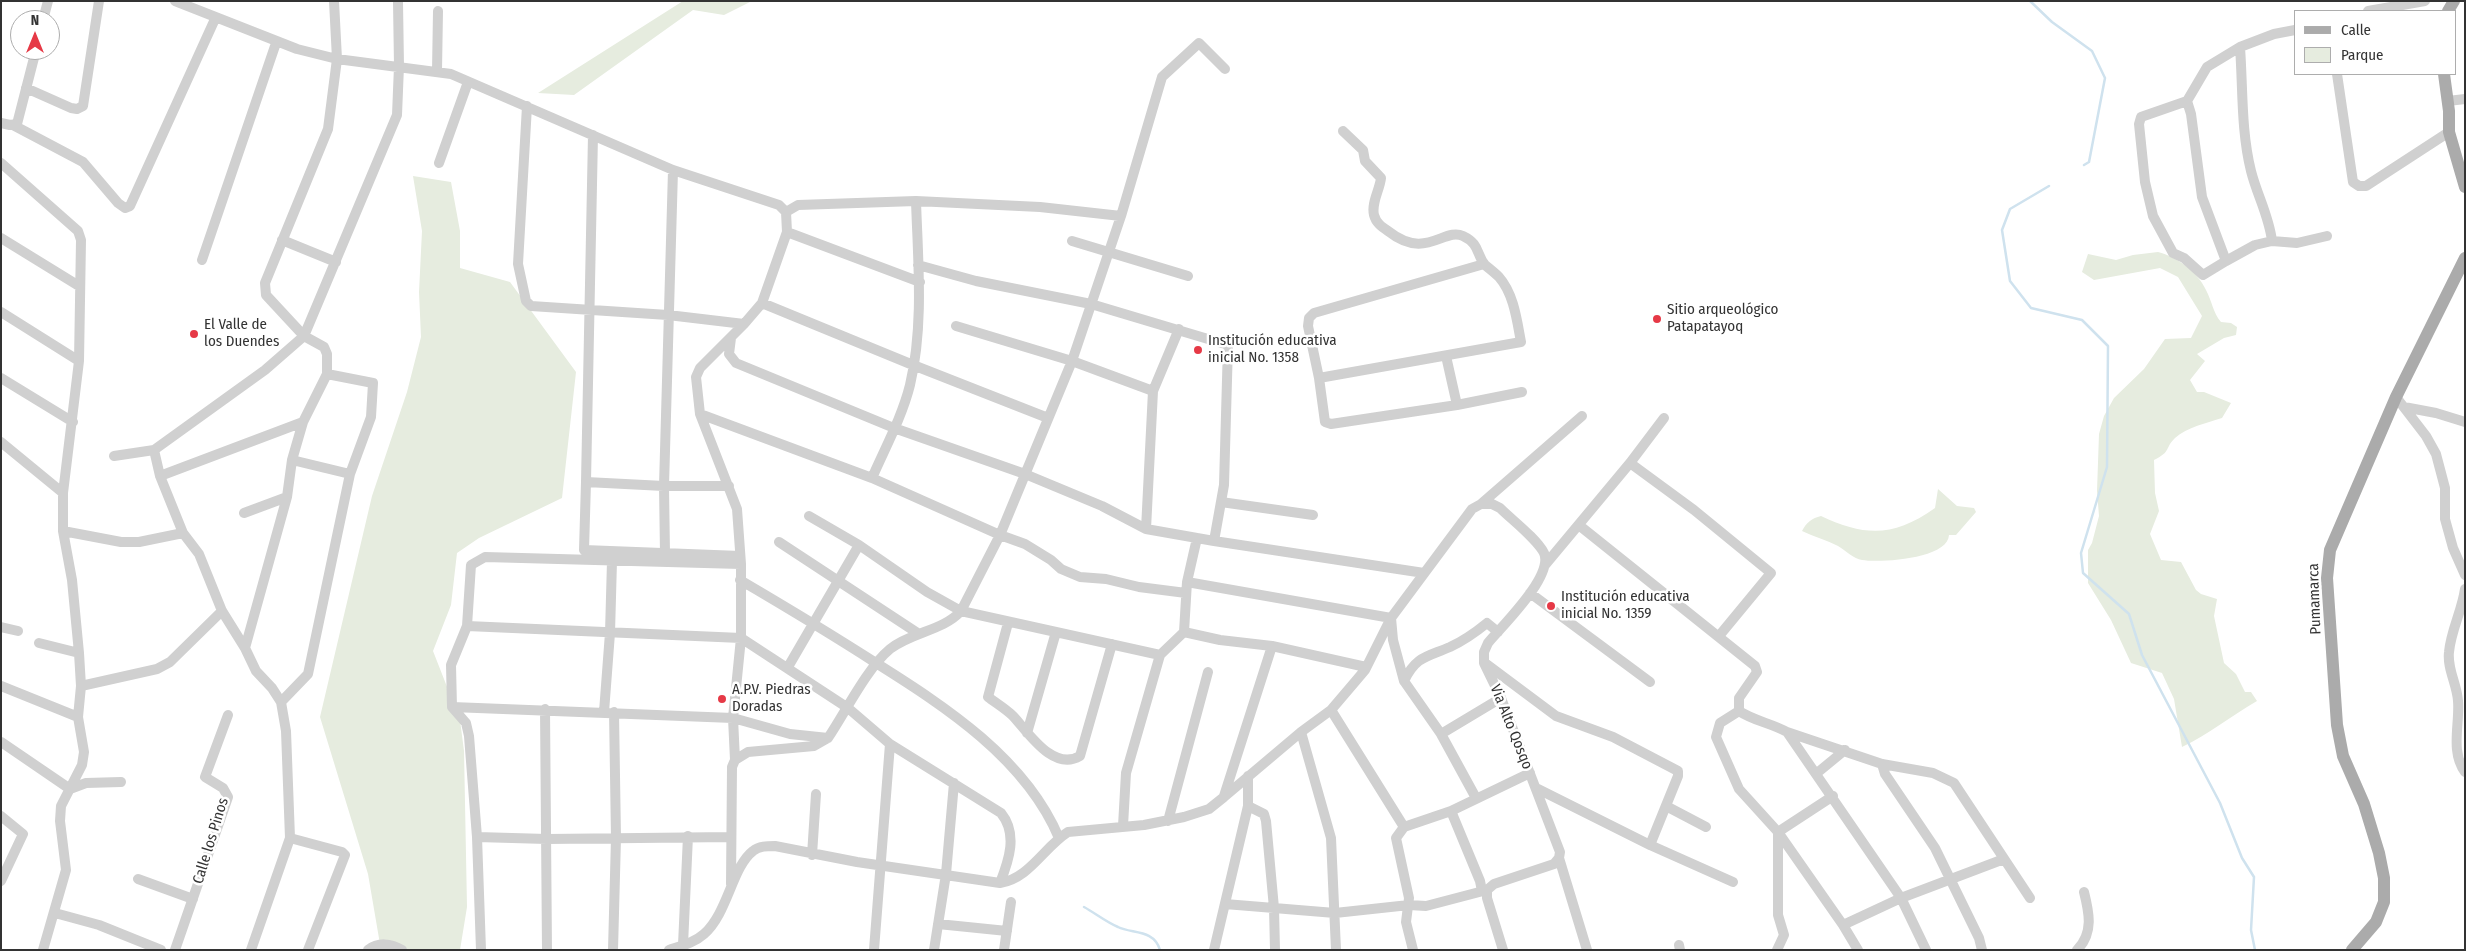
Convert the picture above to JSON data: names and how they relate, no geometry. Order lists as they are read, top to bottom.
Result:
{
  "streets": {
    "main road": ["Pumamarca"],
    "street": ["Via Alto Qosqo", "Calle los Pinos"]
  },
  "places": [
    "Sitio arqueológico Patapatayoq",
    "El Valle de los Duendes",
    "Institución educativa inicial No. 1358",
    "Institución educativa inicial No. 1359",
    "A.P.V. Piedras Doradas"
  ],
  "legend": ["Calle", "Parque"],
  "north": "top"
}
